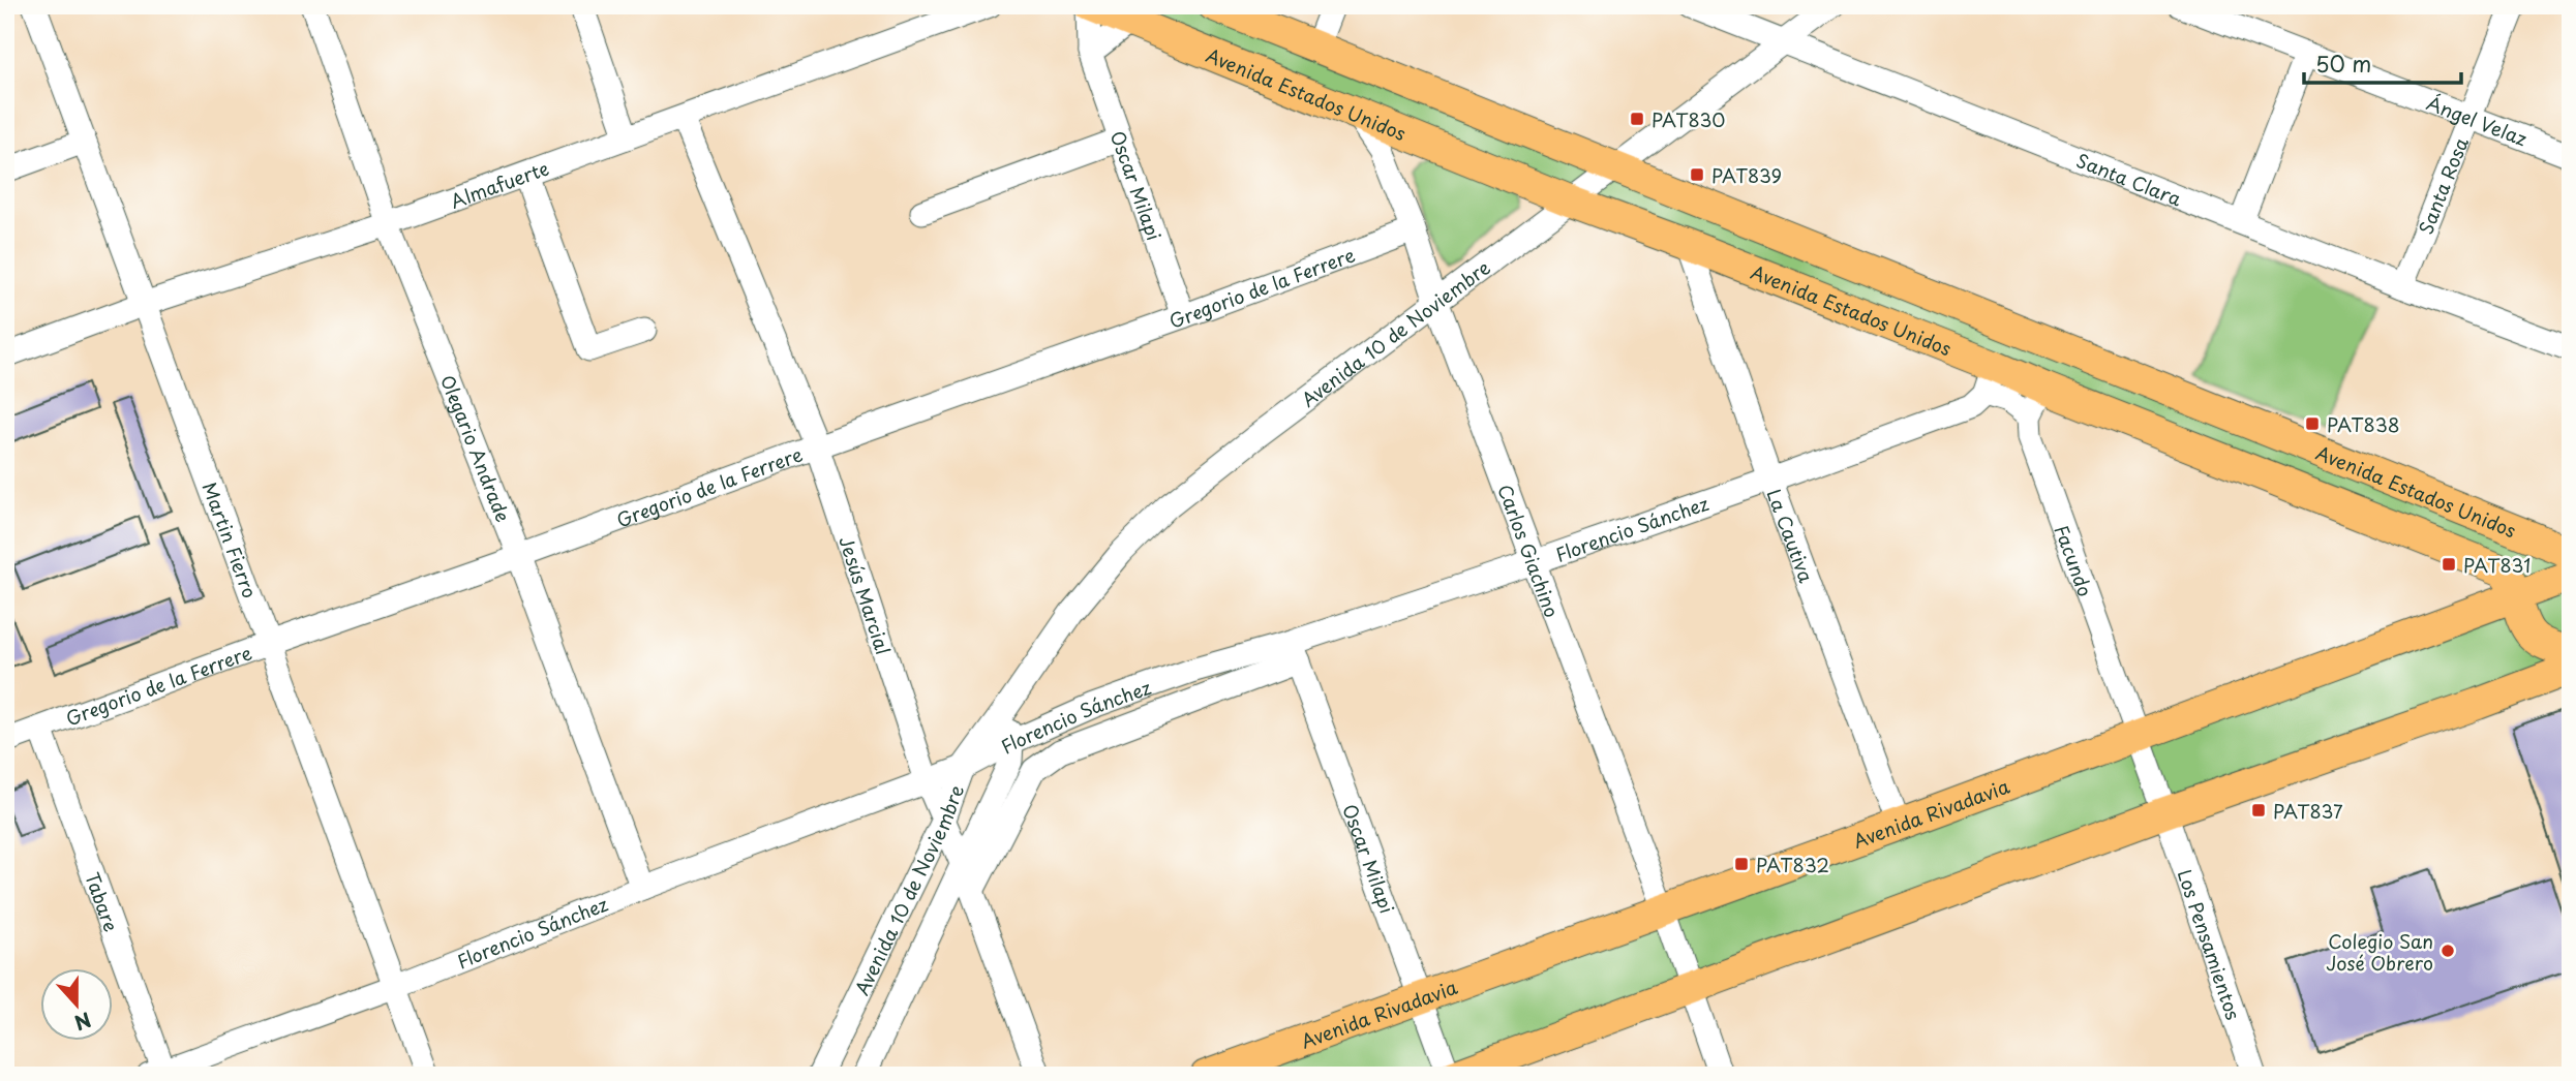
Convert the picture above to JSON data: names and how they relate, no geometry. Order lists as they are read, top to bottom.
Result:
{
  "streets": {
    "main road": ["Avenida Estados Unidos", "Avenida Rivadavia"],
    "street": [
      "Ángel Velaz",
      "Santa Clara",
      "Almafuerte",
      "Oscar Milapi",
      "Santa Rosa",
      "Gregorio de la Ferrere",
      "Avenida 10 de Noviembre",
      "Olegario Andrade",
      "Florencio Sánchez",
      "La Cautiva",
      "Martin Fierro",
      "Carlos Giachino",
      "Facundo",
      "Jesús Marcial",
      "Tabare",
      "Los Pensamientos"
    ]
  },
  "crossings": [
    ["Avenida Estados Unidos", "Oscar Milapi"],
    ["Avenida Estados Unidos", "Avenida 10 de Noviembre"],
    ["Avenida Estados Unidos", "Florencio Sánchez"],
    ["Avenida Estados Unidos", "La Cautiva"],
    ["Avenida Estados Unidos", "Carlos Giachino"],
    ["Avenida Estados Unidos", "Avenida Rivadavia"],
    ["Ángel Velaz", "Santa Rosa"],
    ["Santa Clara", "Santa Rosa"],
    ["Santa Clara", "Avenida 10 de Noviembre"],
    ["Almafuerte", "Olegario Andrade"],
    ["Almafuerte", "Martin Fierro"],
    ["Almafuerte", "Jesús Marcial"],
    ["Oscar Milapi", "Gregorio de la Ferrere"],
    ["Oscar Milapi", "Florencio Sánchez"],
    ["Oscar Milapi", "Avenida Rivadavia"],
    ["Gregorio de la Ferrere", "Olegario Andrade"],
    ["Gregorio de la Ferrere", "Martin Fierro"],
    ["Gregorio de la Ferrere", "Carlos Giachino"],
    ["Gregorio de la Ferrere", "Jesús Marcial"],
    ["Gregorio de la Ferrere", "Tabare"],
    ["Avenida 10 de Noviembre", "Florencio Sánchez"],
    ["Avenida 10 de Noviembre", "Carlos Giachino"],
    ["Avenida 10 de Noviembre", "Jesús Marcial"],
    ["Olegario Andrade", "Florencio Sánchez"],
    ["Florencio Sánchez", "La Cautiva"],
    ["Florencio Sánchez", "Martin Fierro"],
    ["Florencio Sánchez", "Carlos Giachino"],
    ["Florencio Sánchez", "Jesús Marcial"],
    ["Florencio Sánchez", "Tabare"],
    ["La Cautiva", "Avenida Rivadavia"],
    ["Carlos Giachino", "Avenida Rivadavia"],
    ["Facundo", "Avenida Rivadavia"],
    ["Facundo", "Los Pensamientos"]
  ],
  "places": {
    "transit": [
      "PAT830",
      "PAT839",
      "PAT838",
      "PAT831",
      "PAT837",
      "PAT832"
    ],
    "other": ["Colegio San José Obrero"]
  },
  "scale_bar": "50 m",
  "north": "bottom"
}
